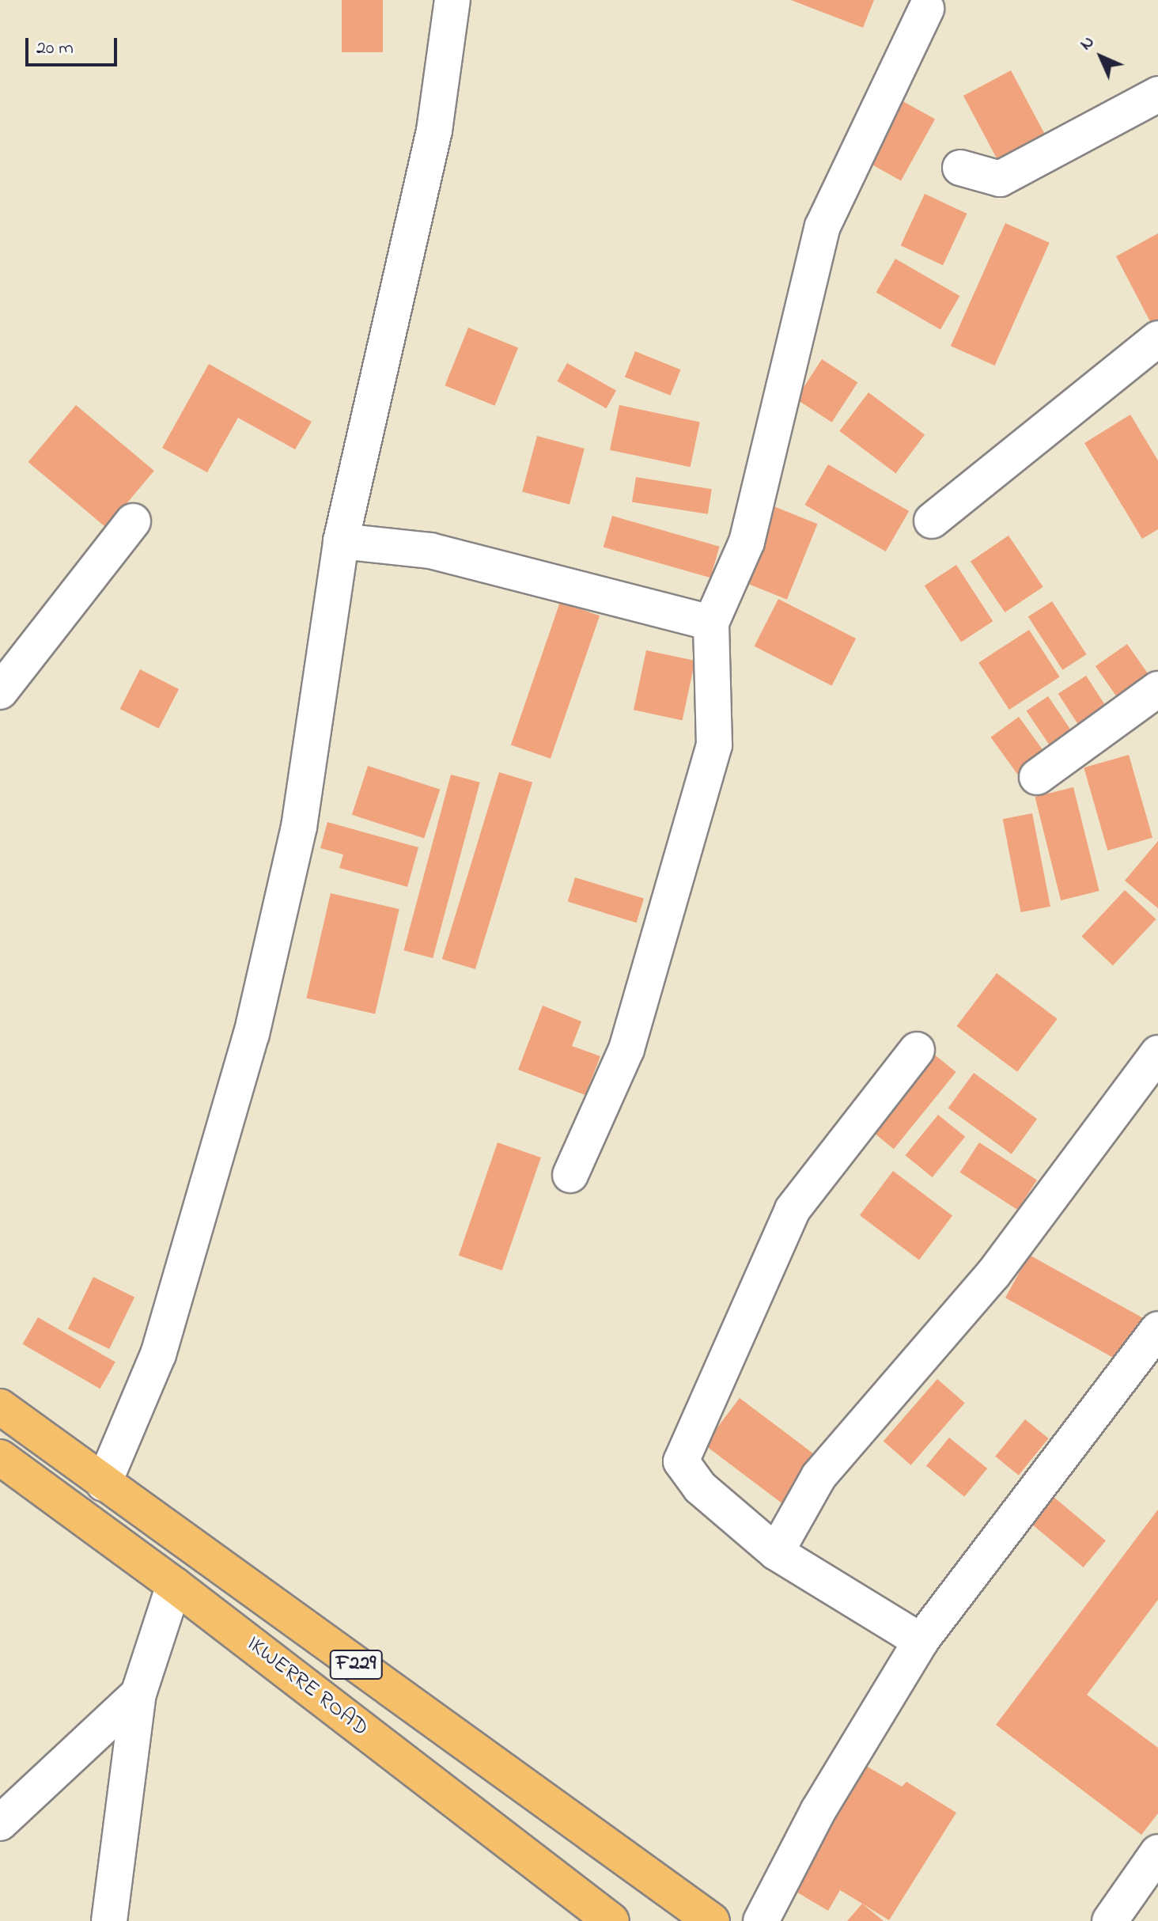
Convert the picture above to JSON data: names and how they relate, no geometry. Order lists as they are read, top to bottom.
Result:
{
  "streets": {
    "main road": ["F229", "IKWERRE ROAD"]
  },
  "scale_bar": "20 m",
  "north": "top left"
}
